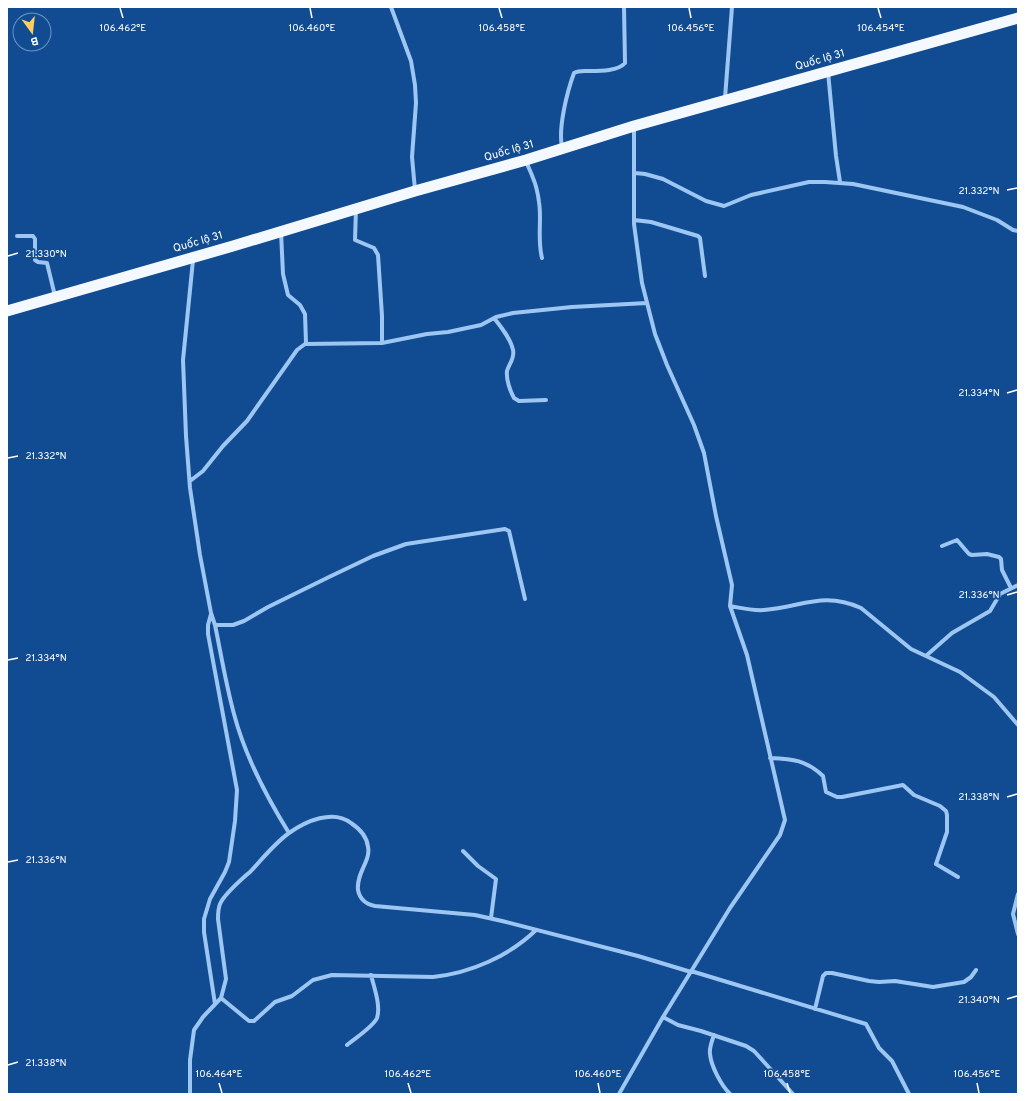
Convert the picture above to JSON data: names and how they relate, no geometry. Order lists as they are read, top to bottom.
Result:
{
  "streets": {
    "highway": ["Quốc lộ 31"]
  },
  "north": "bottom",
  "coordinates": [
    "106.462°E",
    "106.460°E",
    "106.458°E",
    "106.456°E",
    "106.454°E",
    "21.332°N",
    "21.330°N",
    "21.334°N",
    "21.336°N",
    "21.338°N",
    "21.340°N",
    "106.464°E"
  ]
}
